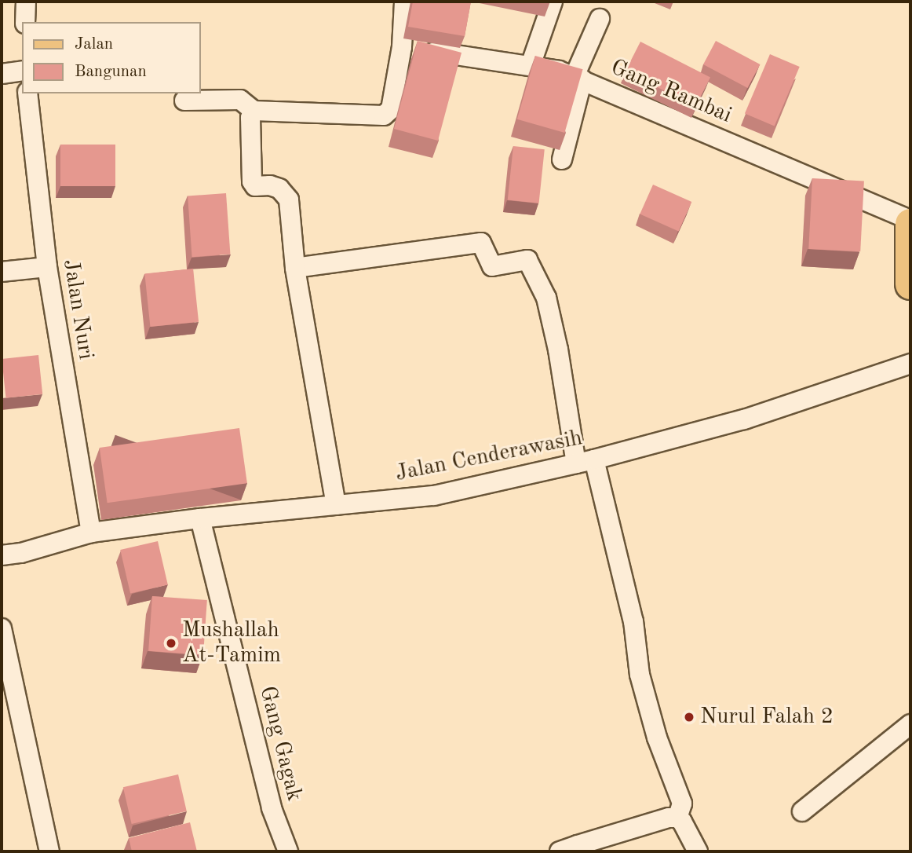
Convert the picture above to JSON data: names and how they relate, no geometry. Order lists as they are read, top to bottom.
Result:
{
  "streets": {
    "street": [
      "Gang Rambai",
      "Jalan Nuri",
      "Jalan Cenderawasih",
      "Gang Gagak"
    ]
  },
  "crossings": [
    ["Jalan Nuri", "Jalan Cenderawasih"],
    ["Jalan Cenderawasih", "Gang Gagak"]
  ],
  "places": ["Mushallah At-Tamim", "Nurul Falah 2"],
  "legend": ["Jalan", "Bangunan"]
}
